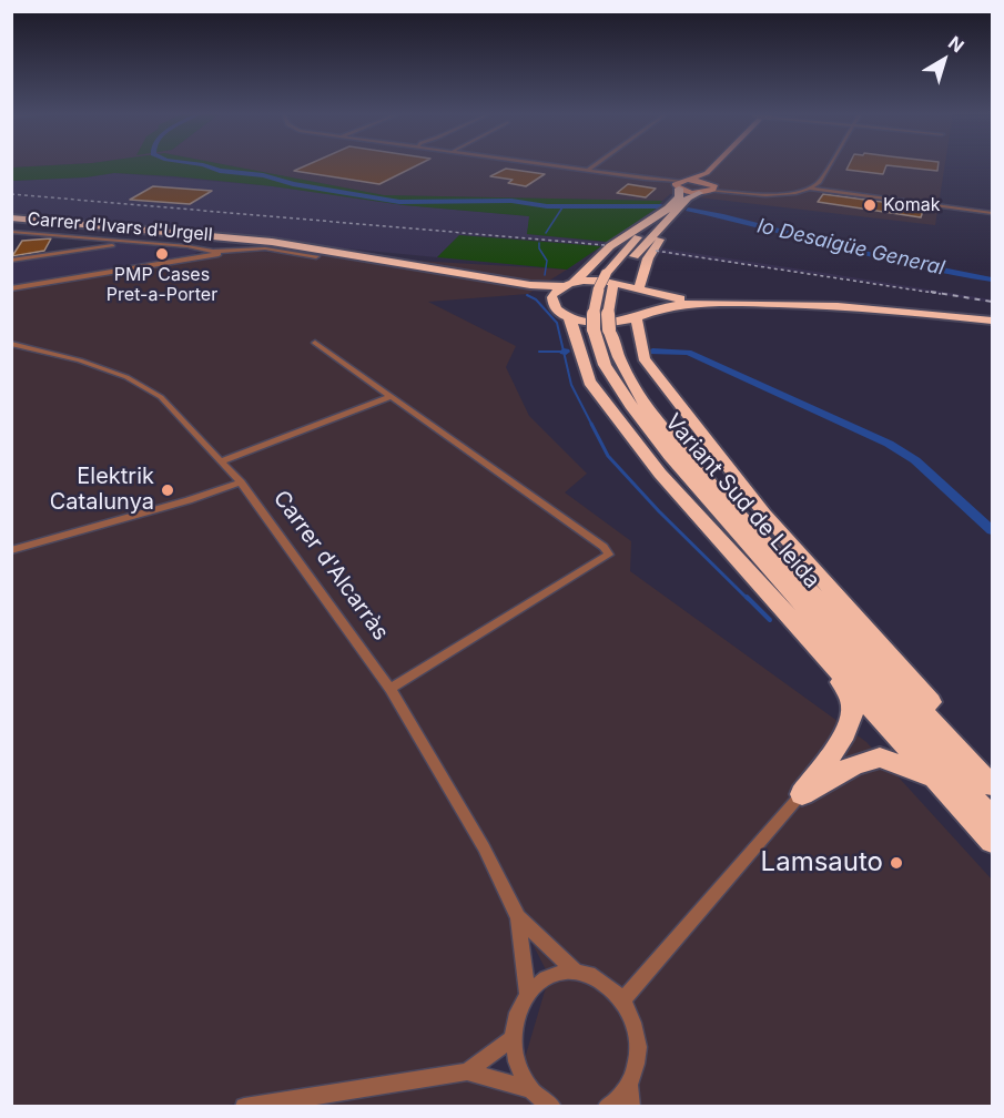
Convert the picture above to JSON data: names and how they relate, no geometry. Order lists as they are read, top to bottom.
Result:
{
  "streets": {
    "highway": ["Variant Sud de Lleida"],
    "street": ["Carrer d'Ivars d'Urgell", "Carrer d'Alcarràs"]
  },
  "water": ["lo Desaigüe General"],
  "places": [
    "Komak",
    "PMP Cases Pret-a-Porter",
    "Elektrik Catalunya",
    "Lamsauto"
  ],
  "north": "top right"
}
